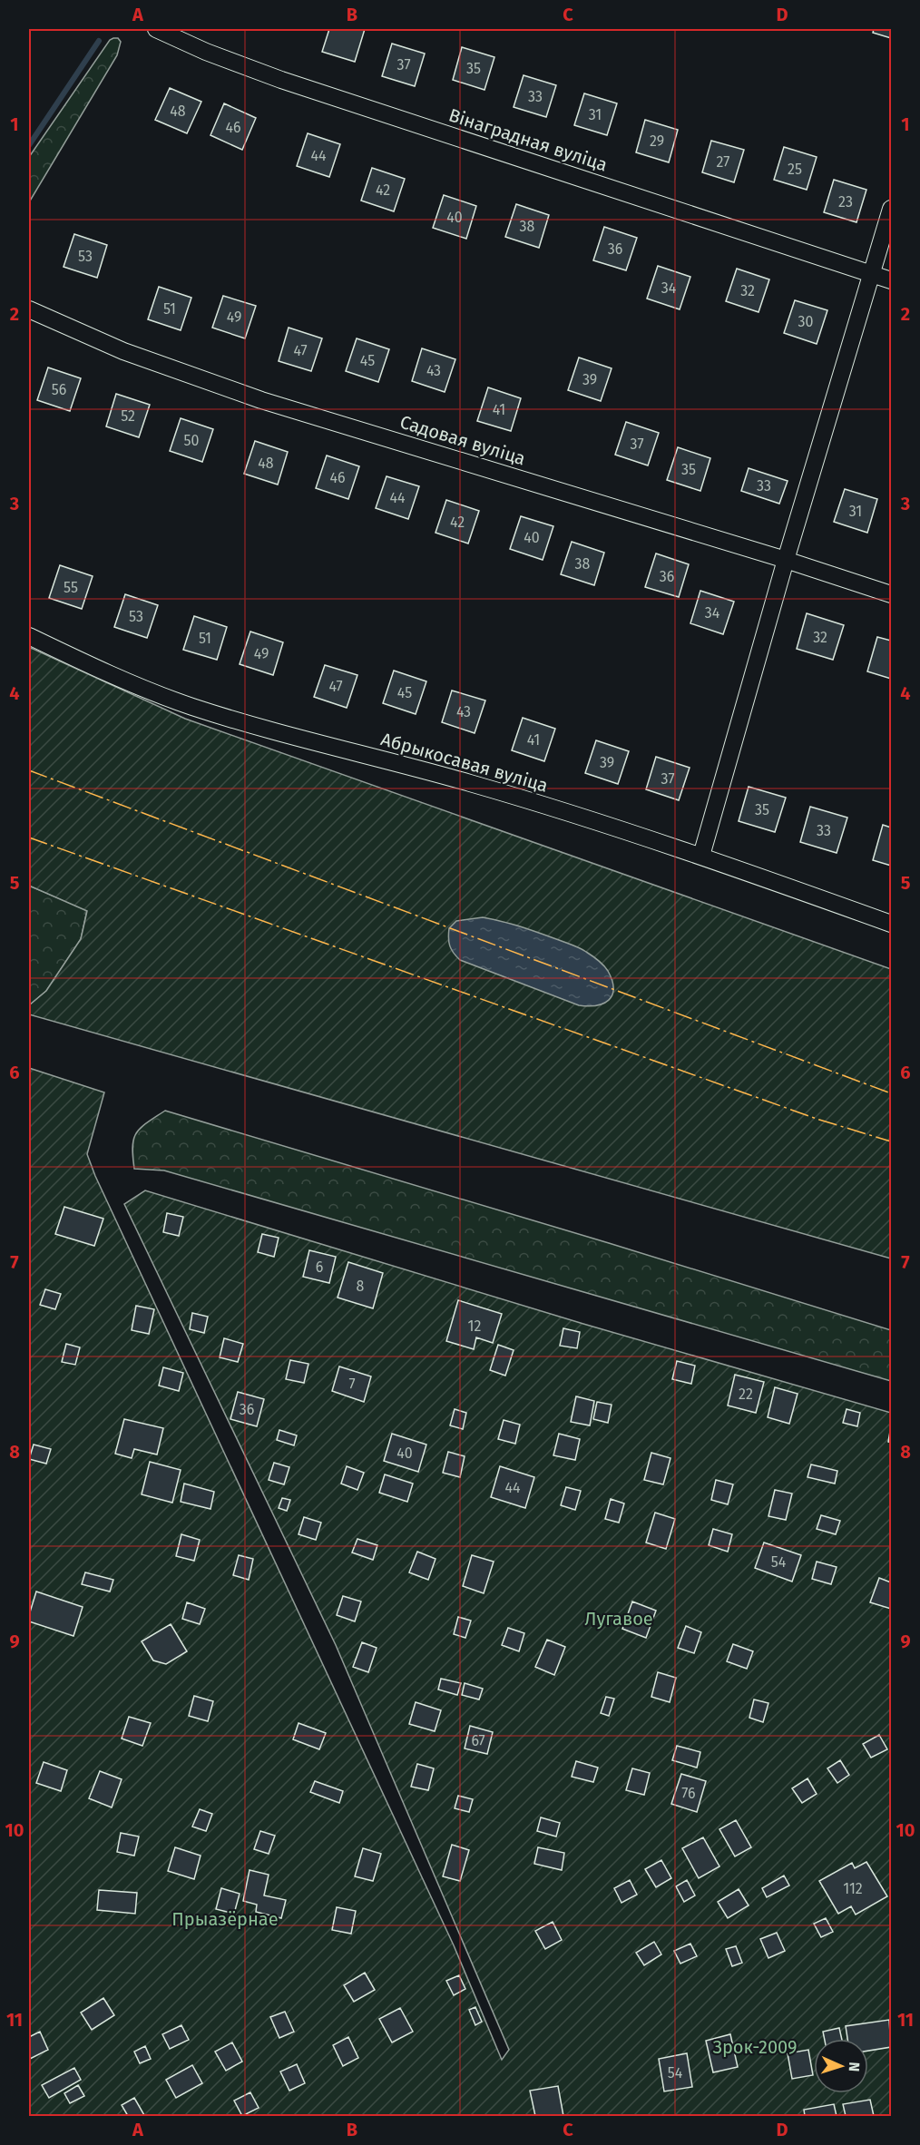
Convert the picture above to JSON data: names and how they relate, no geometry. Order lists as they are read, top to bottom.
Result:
{
  "streets": {
    "street": ["Вінаградная вуліца", "Садовая вуліца", "Абрыкосавая вуліца"]
  },
  "parks": ["Лугавое", "Прыазёрнае", "Зрок-2009"],
  "house_numbers": [
    "37",
    "35",
    "33",
    "48",
    "31",
    "46",
    "29",
    "44",
    "27",
    "25",
    "42",
    "23",
    "40",
    "38",
    "36",
    "53",
    "34",
    "32",
    "51",
    "49",
    "30",
    "47",
    "45",
    "43",
    "39",
    "56",
    "41",
    "52",
    "50",
    "37",
    "48",
    "35",
    "46",
    "33",
    "44",
    "31",
    "42",
    "40",
    "38",
    "36",
    "55",
    "34",
    "53",
    "32",
    "51",
    "49",
    "47",
    "45",
    "43",
    "41",
    "39",
    "37",
    "35",
    "33",
    "6",
    "8",
    "12",
    "7",
    "22",
    "36",
    "40",
    "44",
    "54",
    "67",
    "76",
    "112",
    "54"
  ],
  "north": "right",
  "grid": {
    "columns": [
      "A",
      "B",
      "C",
      "D"
    ],
    "rows": [
      "1",
      "2",
      "3",
      "4",
      "5",
      "6",
      "7",
      "8",
      "9",
      "10",
      "11"
    ]
  }
}
